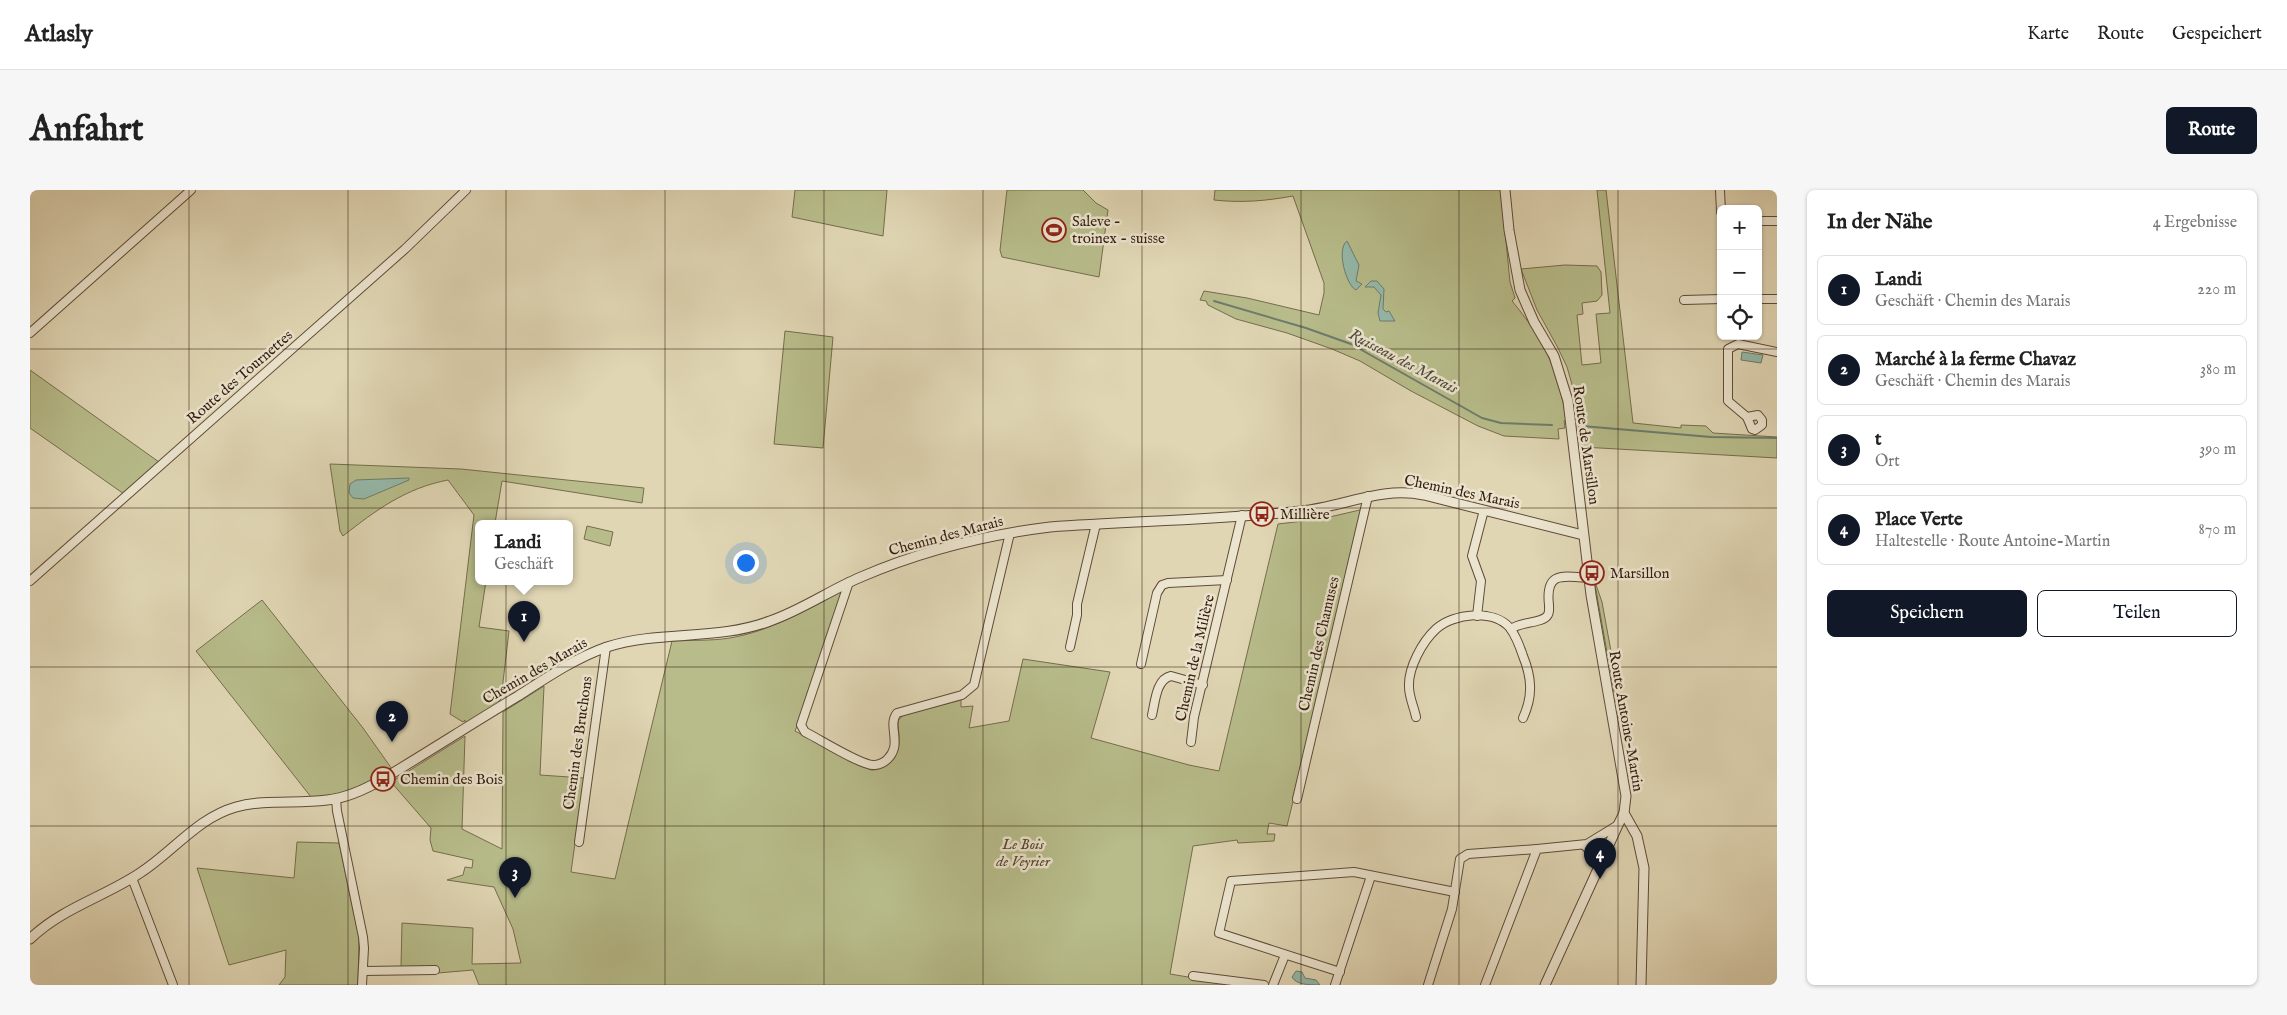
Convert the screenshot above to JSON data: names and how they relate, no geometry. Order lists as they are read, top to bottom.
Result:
{
  "streets": {
    "street": [
      "Route des Tournettes",
      "Route de Marsillon",
      "Chemin des Marais",
      "Chemin des Chamuses",
      "Chemin de la Milière",
      "Route Antoine-Martin",
      "Chemin des Bruchons"
    ]
  },
  "crossings": [
    ["Route de Marsillon", "Chemin des Marais"],
    ["Route de Marsillon", "Route Antoine-Martin"],
    ["Chemin des Marais", "Chemin des Chamuses"],
    ["Chemin des Marais", "Chemin de la Milière"],
    ["Chemin des Marais", "Route Antoine-Martin"],
    ["Chemin des Marais", "Chemin des Bruchons"]
  ],
  "water": ["Ruisseau des Marais"],
  "parks": ["Le Bois de Veyrier"],
  "places": {
    "sports": ["Saleve - troinex - suisse"],
    "bus stop": ["Millière", "Marsillon", "Chemin des Bois"]
  },
  "page": {
    "header": "Atlasly",
    "nav": ["Karte", "Route", "Gespeichert"],
    "buttons": [
      "Route",
      ["Speichern", "Teilen"]
    ],
    "title": "Anfahrt",
    "heading": ["In der Nähe", "4 Ergebnisse"],
    "map_buttons": ["+", "−"],
    "list": [
      {
        "mark": "1",
        "name": "Landi",
        "note": "Geschäft · Chemin des Marais",
        "value": "220 m"
      },
      {
        "mark": "2",
        "name": "Marché à la ferme Chavaz",
        "note": "Geschäft · Chemin des Marais",
        "value": "380 m"
      },
      {
        "mark": "3",
        "name": "t",
        "note": "Ort",
        "value": "390 m"
      },
      {
        "mark": "4",
        "name": "Place Verte",
        "note": "Haltestelle · Route Antoine-Martin",
        "value": "870 m"
      }
    ],
    "popup": ["Landi", "Geschäft"],
    "pins": [
      "1",
      "2",
      "4",
      "3"
    ]
  }
}
